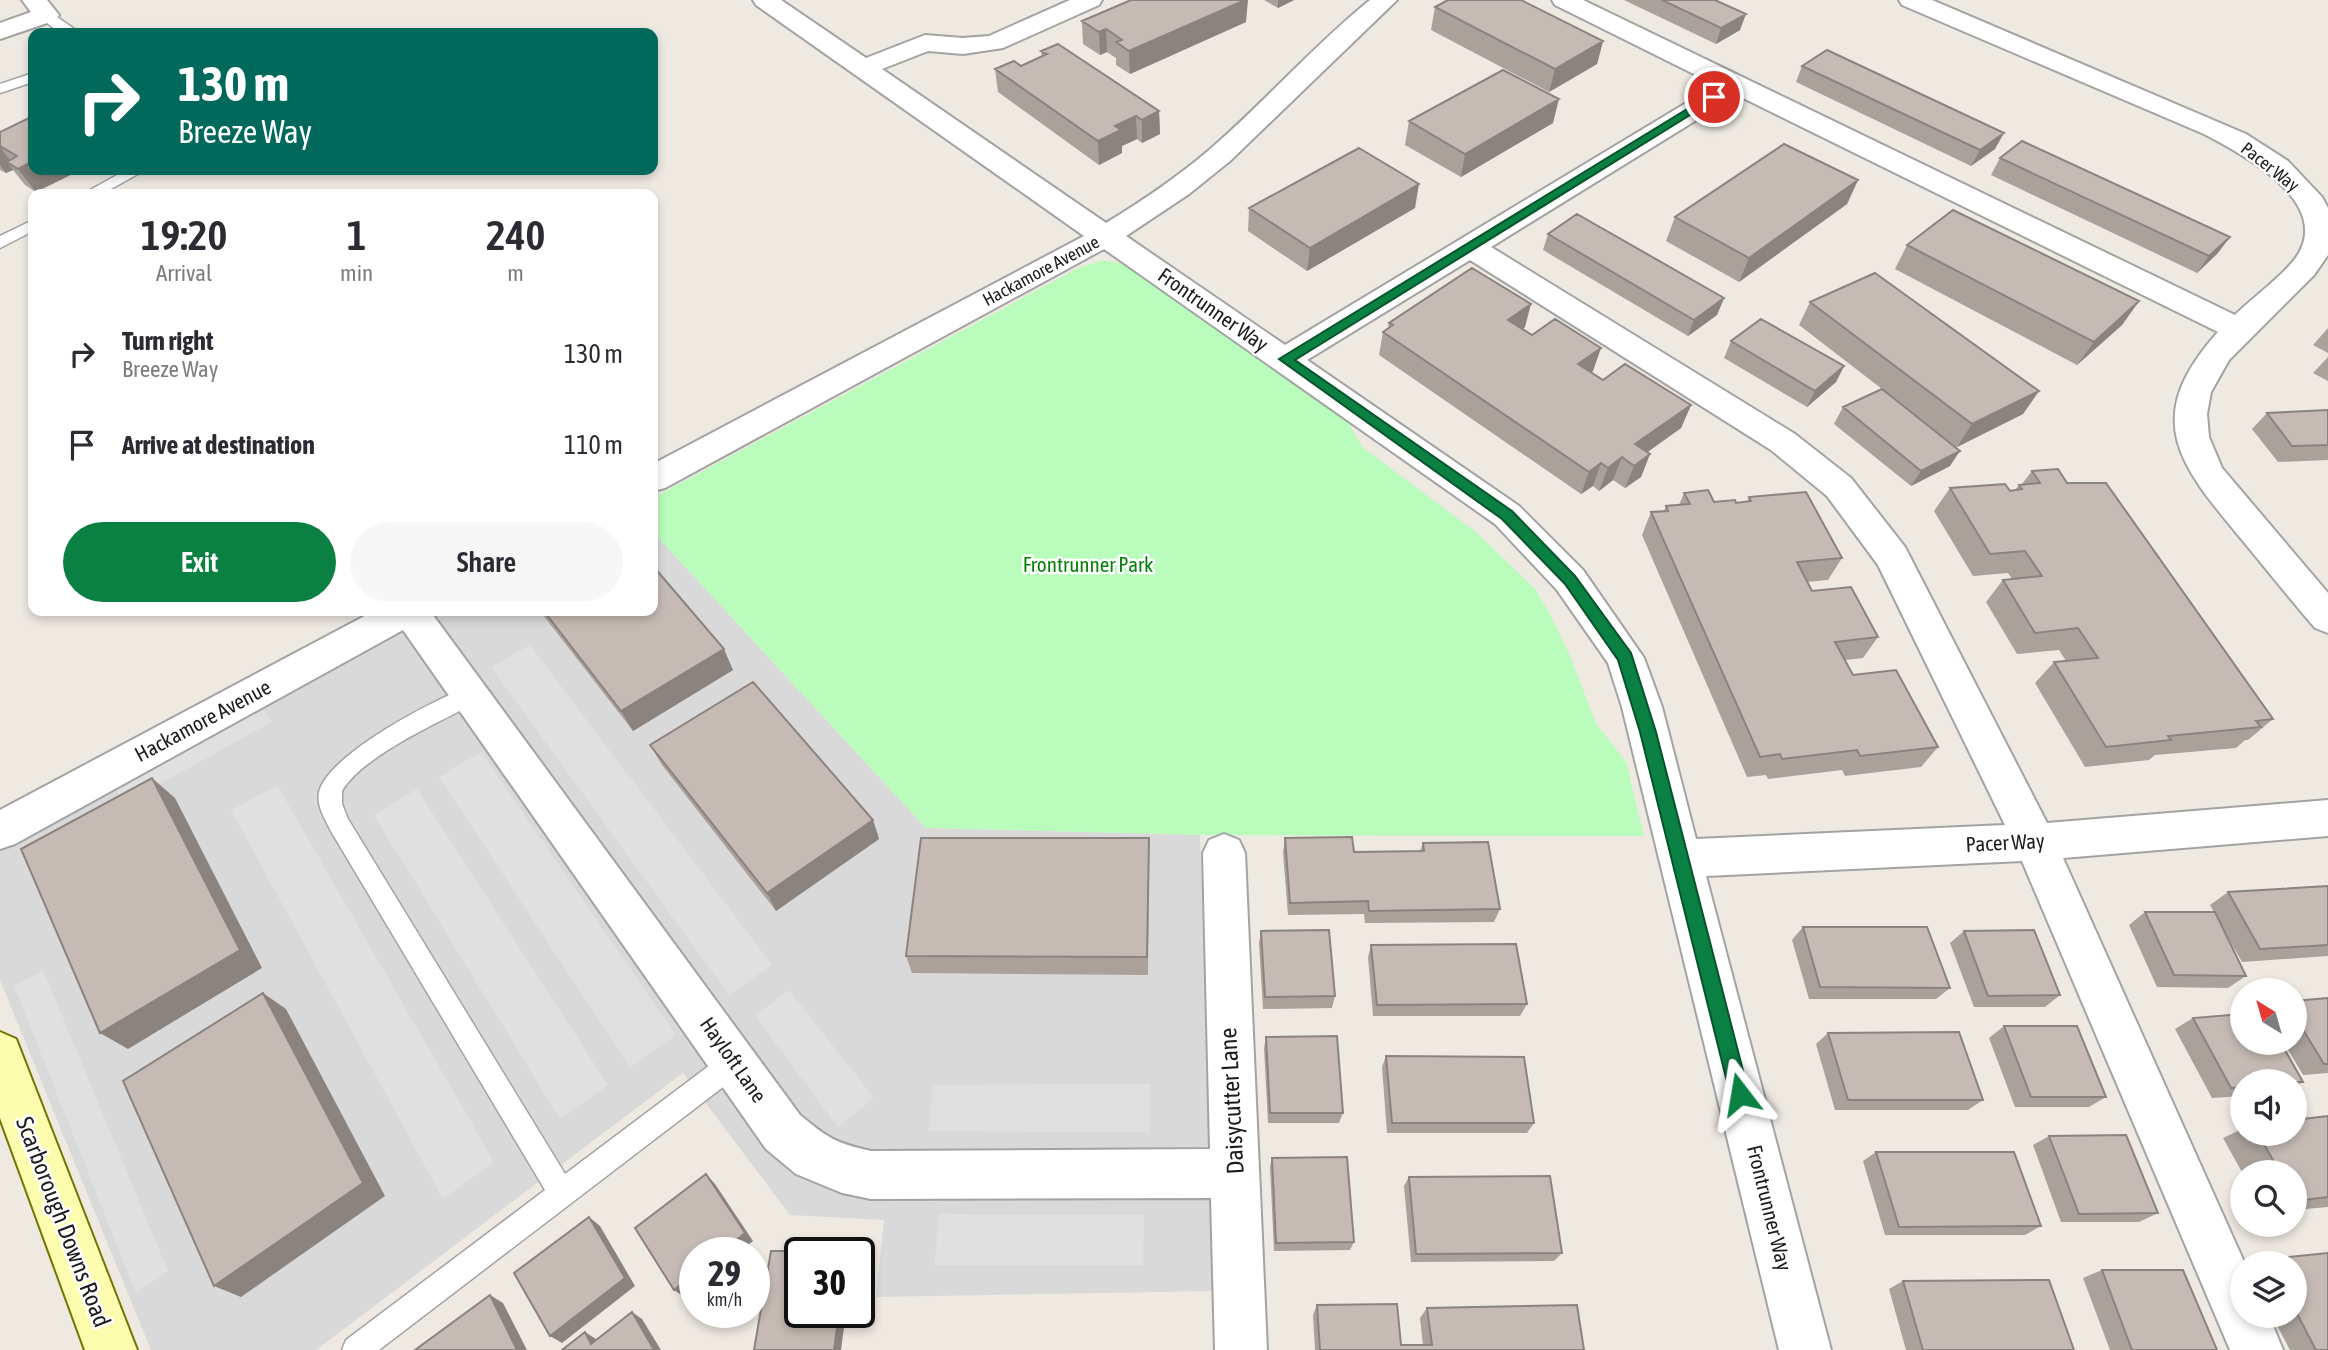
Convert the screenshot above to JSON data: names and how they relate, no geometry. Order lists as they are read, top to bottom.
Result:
{
  "streets": {
    "street": [
      "Pacer Way",
      "Hackamore Avenue",
      "Frontrunner Way",
      "Hayloft Lane",
      "Daisycutter Lane",
      "Scarborough Downs Road"
    ]
  },
  "crossings": [
    ["Pacer Way", "Frontrunner Way"],
    ["Hackamore Avenue", "Frontrunner Way"],
    ["Hayloft Lane", "Daisycutter Lane"]
  ],
  "parks": ["Frontrunner Park"],
  "north": "top left",
  "page": {
    "turn": ["130 m", "Breeze Way"],
    "eta": [
      "19:20",
      "Arrival",
      "1",
      "min",
      "240",
      "m"
    ],
    "list": [
      {
        "name": "Turn right",
        "note": "Breeze Way",
        "value": "130 m"
      },
      {
        "name": "Arrive at destination",
        "value": "110 m"
      }
    ],
    "buttons": ["Exit", "Share"],
    "speed": "29 km/h",
    "limit": "30"
  }
}
